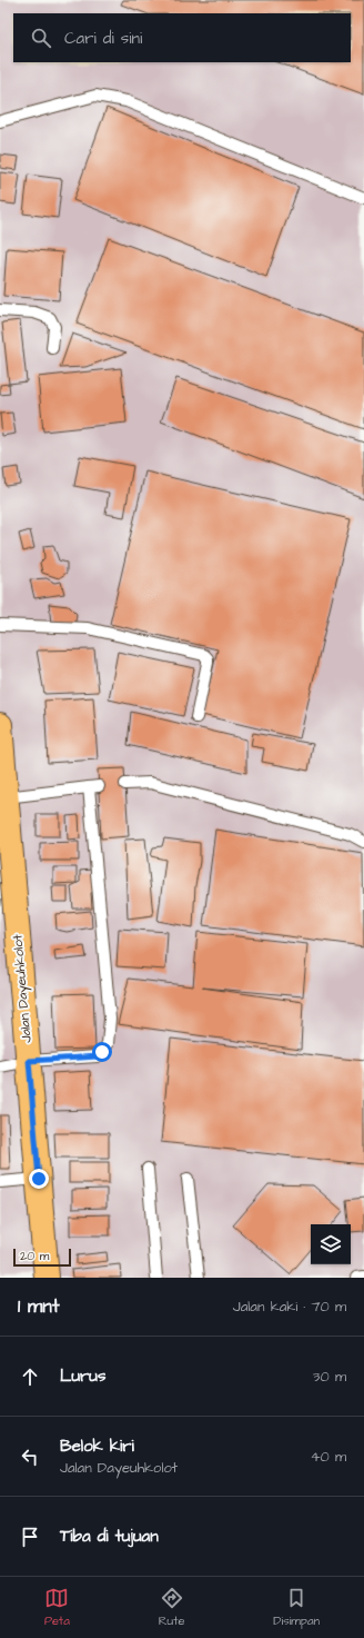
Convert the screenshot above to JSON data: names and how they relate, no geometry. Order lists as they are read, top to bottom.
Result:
{
  "streets": {
    "main road": ["Jalan Dayeuhkolot"]
  },
  "scale_bar": "20 m",
  "page": {
    "search": "Cari di sini",
    "scale": "20 m",
    "heading": ["1 mnt", "Jalan kaki · 70 m"],
    "list": [
      ["Lurus", "30 m"],
      ["Belok kiri", "Jalan Dayeuhkolot", "40 m"],
      "Tiba di tujuan"
    ],
    "nav": ["Peta", "Rute", "Disimpan"]
  }
}
